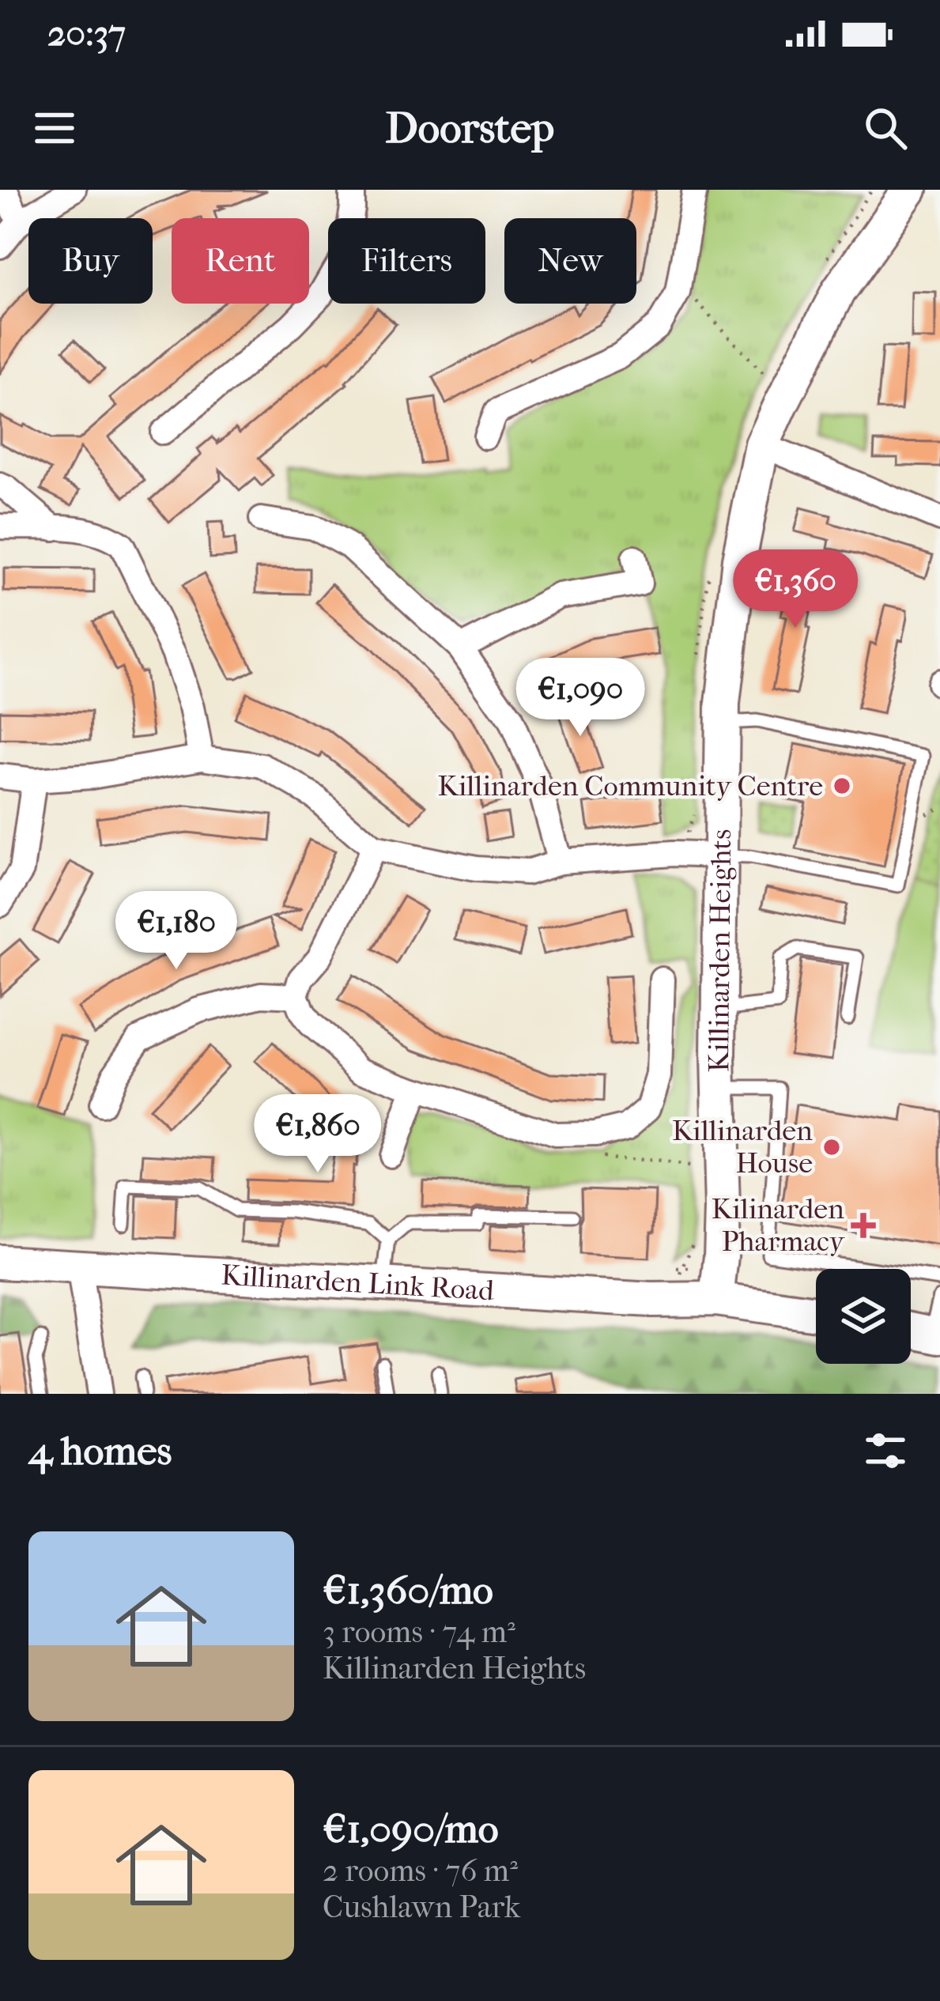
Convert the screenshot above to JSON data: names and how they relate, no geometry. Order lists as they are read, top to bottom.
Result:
{
  "streets": {
    "street": ["Killinarden Heights", "Killinarden Link Road"]
  },
  "crossings": [
    ["Killinarden Heights", "Killinarden Link Road"]
  ],
  "places": {
    "other": ["Killinarden Community Centre", "Killinarden House"],
    "health": ["Kilinarden Pharmacy"]
  },
  "page": {
    "status": "20:37",
    "header": "Doorstep",
    "chip": [
      "Buy",
      "Rent",
      "Filters",
      "New"
    ],
    "price": [
      "€1,360",
      "€1,090",
      "€1,180",
      "€1,860"
    ],
    "heading": "4 homes",
    "list": [
      {
        "name": "€1,360/mo",
        "note": "3 rooms · 74 m² · Killinarden Heights"
      },
      {
        "name": "€1,090/mo",
        "note": "2 rooms · 76 m² · Cushlawn Park"
      }
    ]
  }
}
